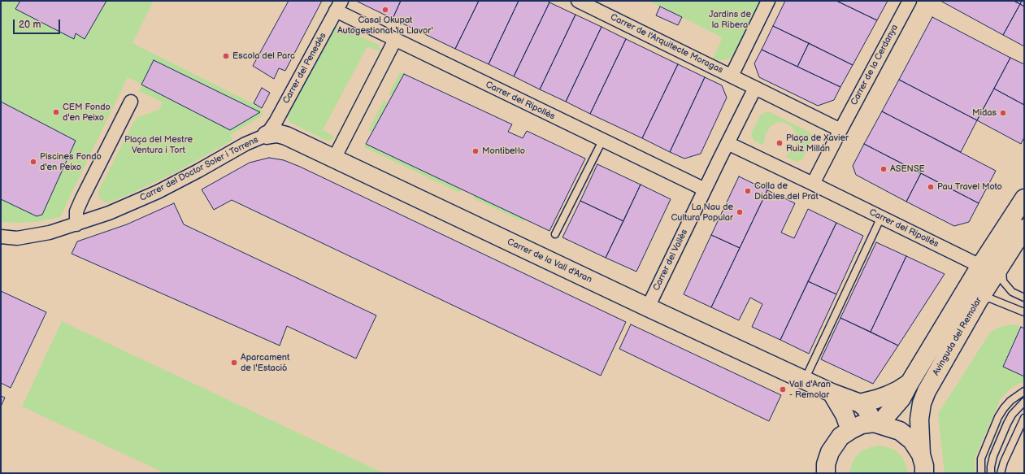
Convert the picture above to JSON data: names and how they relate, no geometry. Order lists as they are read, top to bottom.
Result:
{
  "streets": {
    "street": [
      "Carrer de l'Arquitecte Moragas",
      "Carrer de la Cerdanya",
      "Carrer del Penedès",
      "Carrer del Ripollès",
      "Carrer del Doctor Soler i Torrens",
      "Carrer del Vallès",
      "Carrer de la Vall d'Aran",
      "Avinguda del Remolar"
    ]
  },
  "crossings": [
    ["Carrer del Penedès", "Carrer del Ripollès"],
    ["Carrer del Penedès", "Carrer del Doctor Soler i Torrens"],
    ["Carrer del Penedès", "Carrer de la Vall d'Aran"],
    ["Carrer del Ripollès", "Carrer del Vallès"],
    ["Carrer del Ripollès", "Avinguda del Remolar"],
    ["Carrer del Doctor Soler i Torrens", "Carrer de la Vall d'Aran"],
    ["Carrer del Vallès", "Carrer de la Vall d'Aran"],
    ["Carrer de la Vall d'Aran", "Avinguda del Remolar"]
  ],
  "parks": ["Jardins de la Ribera", "Plaça del Mestre Ventura i Tort"],
  "places": [
    "Casal Okupat Autogestionat 'la Llavor'",
    "Escola del Parc",
    "CEM Fondo d'en Peixo",
    "Midas",
    "Plaça de Xavier Ruiz Millán",
    "Montibel·lo",
    "Piscines Fondo d'en Peixo",
    "ASENSE",
    "Pau Travel Moto",
    "Colla de Diables del Prat",
    "La Nau de Cultura Popular",
    "Aparcament de l'Estació",
    "Vall d'Aran - Remolar"
  ],
  "scale_bar": "20 m"
}
